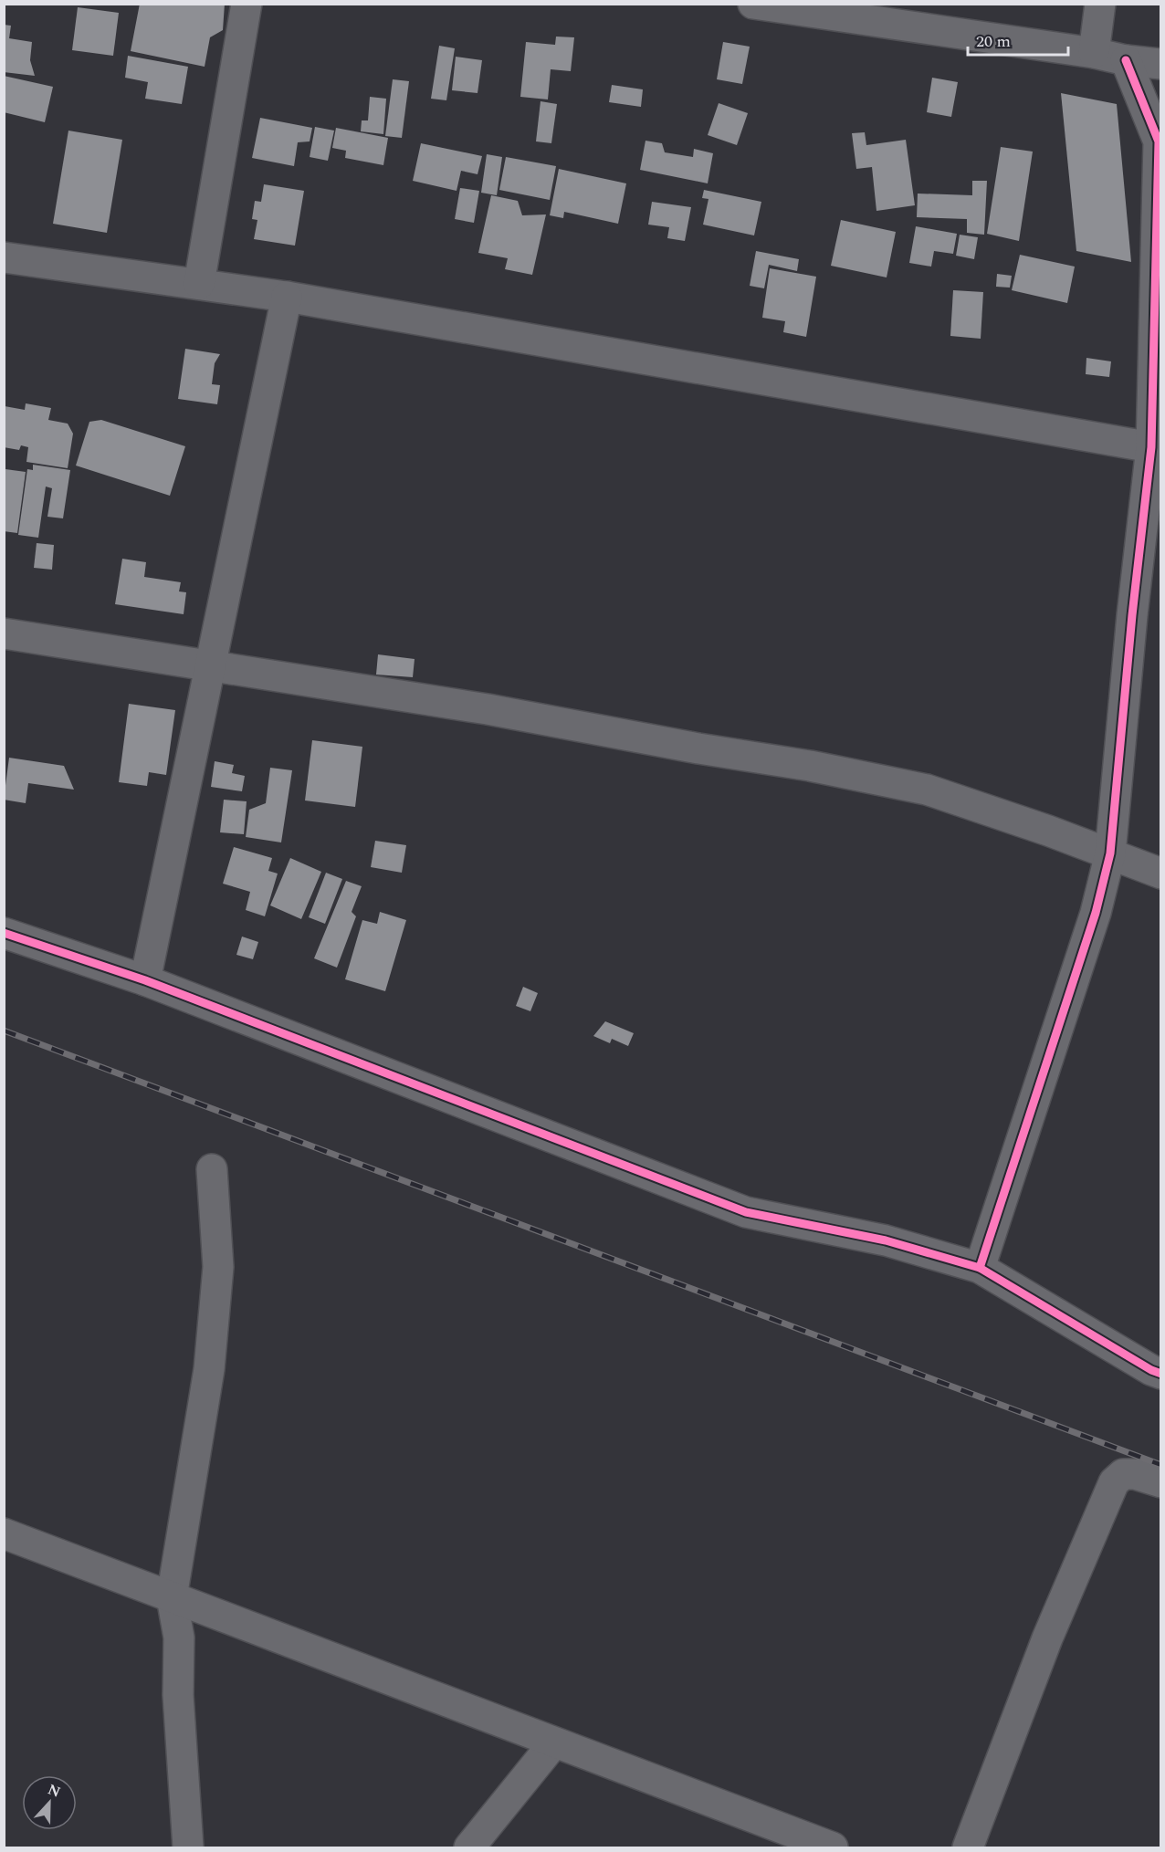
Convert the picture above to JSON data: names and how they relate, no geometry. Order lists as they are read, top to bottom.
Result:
{
  "scale_bar": "20 m",
  "north": "top"
}
